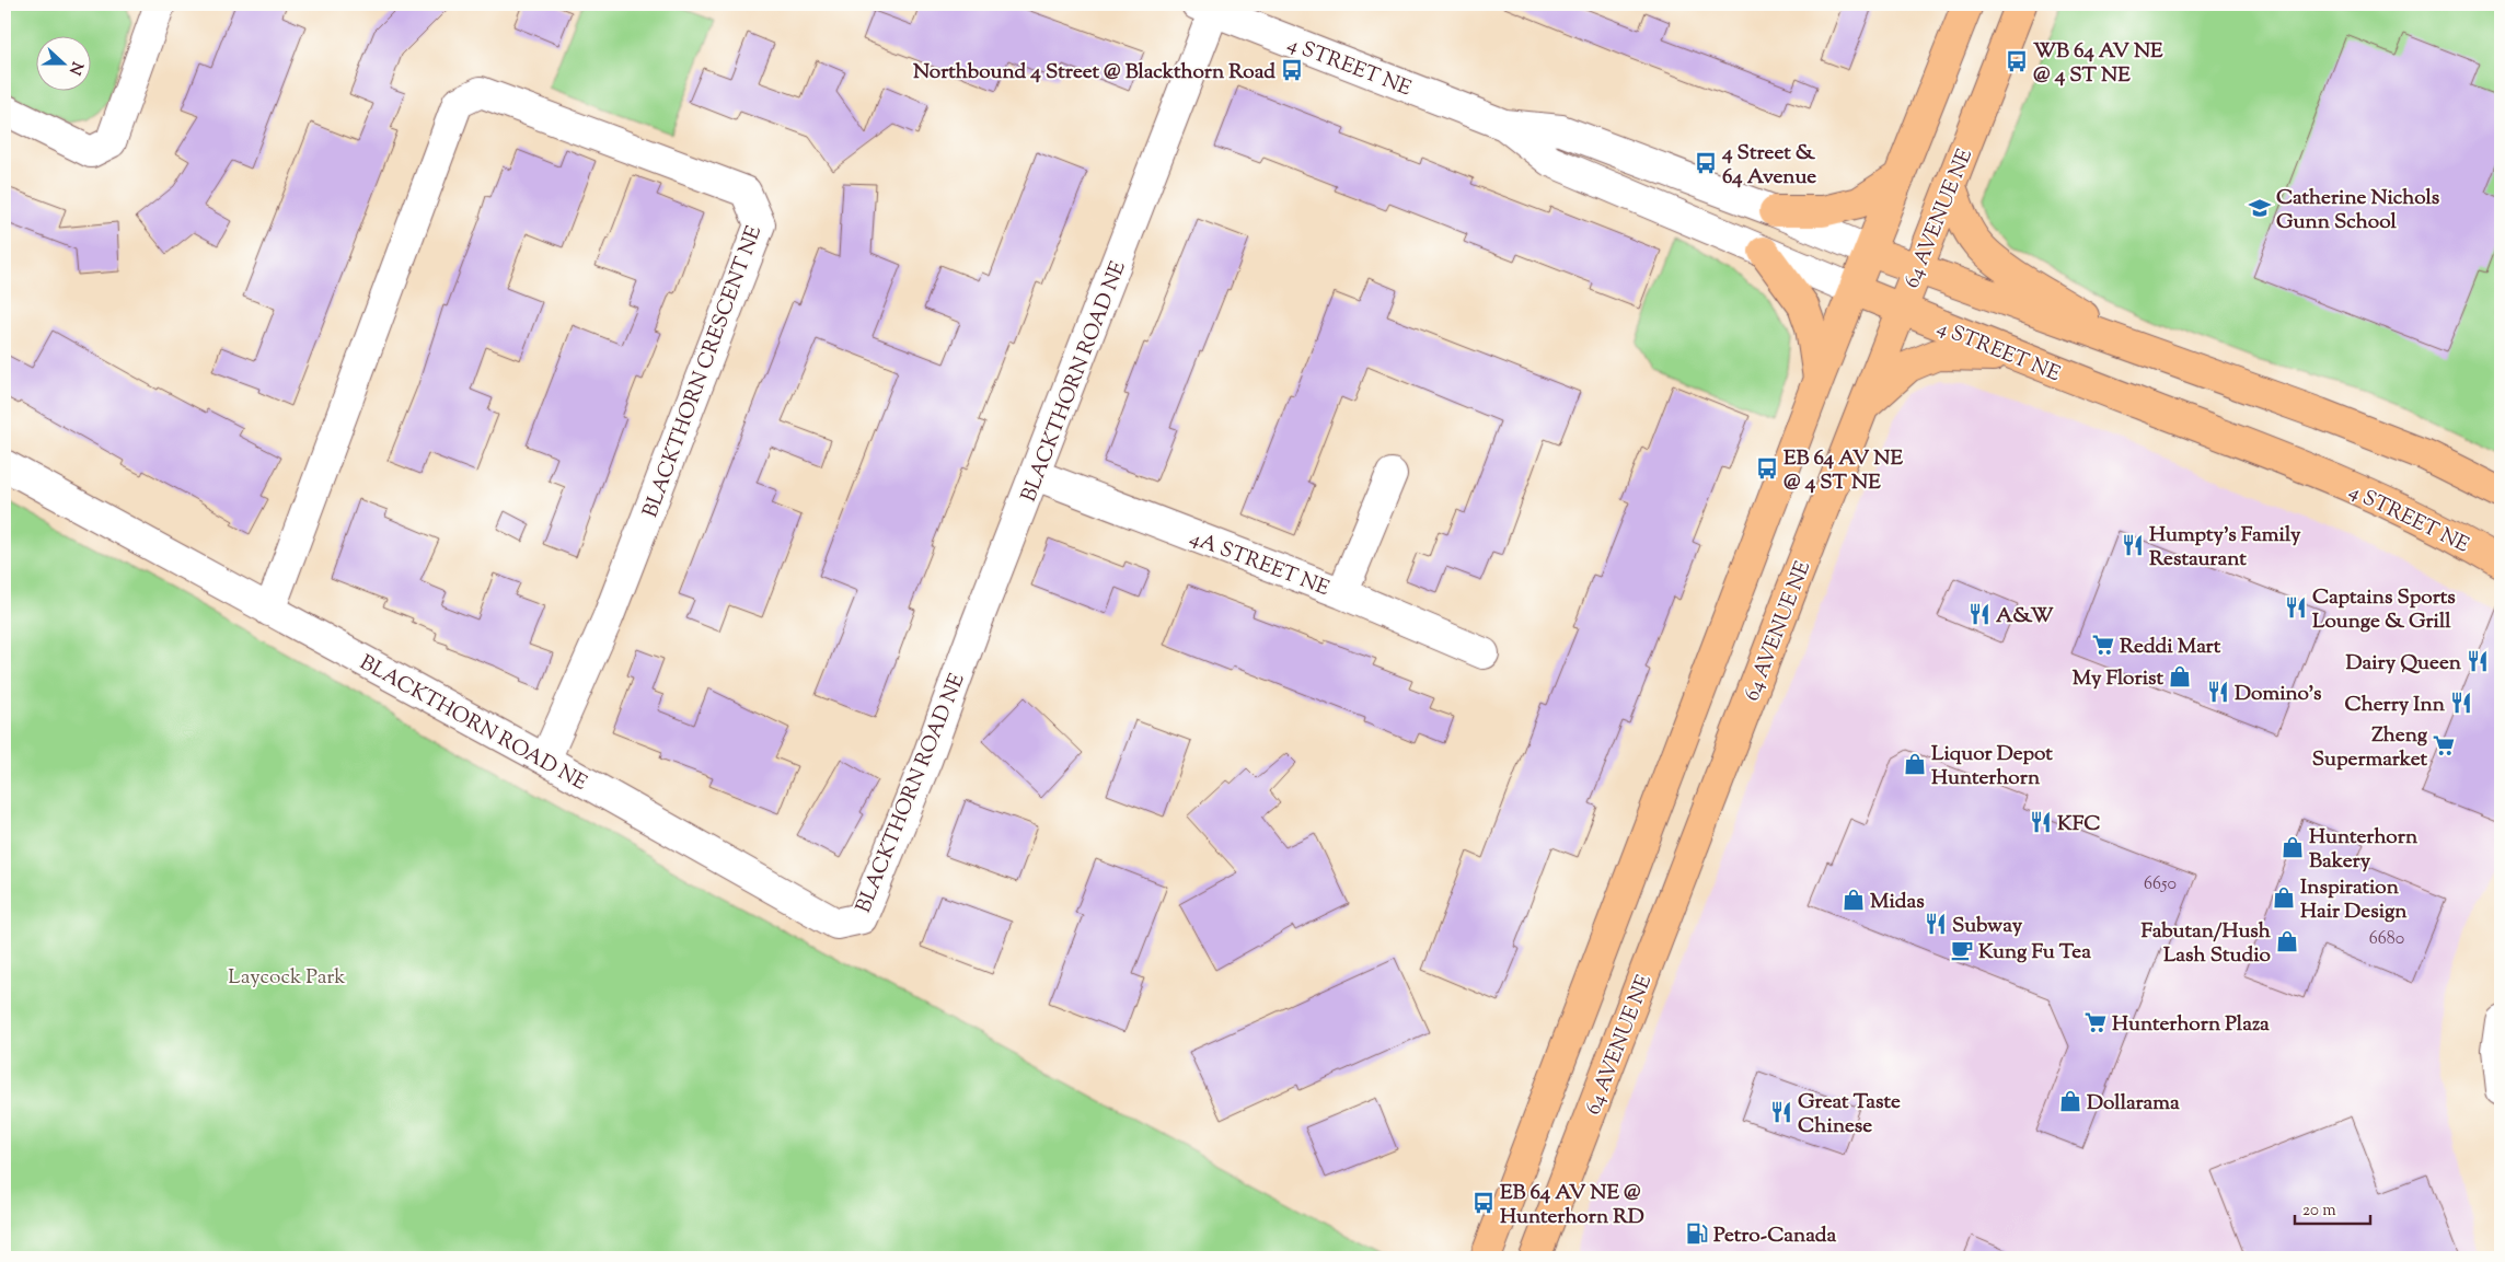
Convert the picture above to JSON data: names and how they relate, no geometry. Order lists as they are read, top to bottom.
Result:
{
  "streets": {
    "main road": ["4 STREET NE", "64 AVENUE NE"],
    "street": ["BLACKTHORN CRESCENT NE", "BLACKTHORN ROAD NE", "4A STREET NE"]
  },
  "crossings": [
    ["4 STREET NE", "64 AVENUE NE"],
    ["4 STREET NE", "BLACKTHORN ROAD NE"],
    ["BLACKTHORN CRESCENT NE", "BLACKTHORN ROAD NE"],
    ["BLACKTHORN ROAD NE", "4A STREET NE"]
  ],
  "parks": ["Laycock Park"],
  "places": {
    "bus stop": [
      "WB 64 AV NE @ 4 ST NE",
      "Northbound 4 Street @ Blackthorn Road",
      "4 Street & 64 Avenue",
      "EB 64 AV NE @ 4 ST NE",
      "EB 64 AV NE @ Hunterhorn RD"
    ],
    "school or university": ["Catherine Nichols Gunn School"],
    "restaurant": [
      "Humpty's Family Restaurant",
      "Captains Sports Lounge & Grill",
      "A&W",
      "Dairy Queen",
      "Domino's",
      "Cherry Inn",
      "KFC",
      "Subway",
      "Great Taste Chinese"
    ],
    "supermarket": ["Reddi Mart", "Zheng Supermarket", "Hunterhorn Plaza"],
    "shop": [
      "My Florist",
      "Liquor Depot Hunterhorn",
      "Hunterhorn Bakery",
      "Inspiration Hair Design",
      "Midas",
      "Fabutan/Hush Lash Studio",
      "Dollarama"
    ],
    "cafe": ["Kung Fu Tea"],
    "fuel station": ["Petro-Canada"]
  },
  "house_numbers": ["6650", "6680"],
  "scale_bar": "20 m",
  "north": "right"
}
